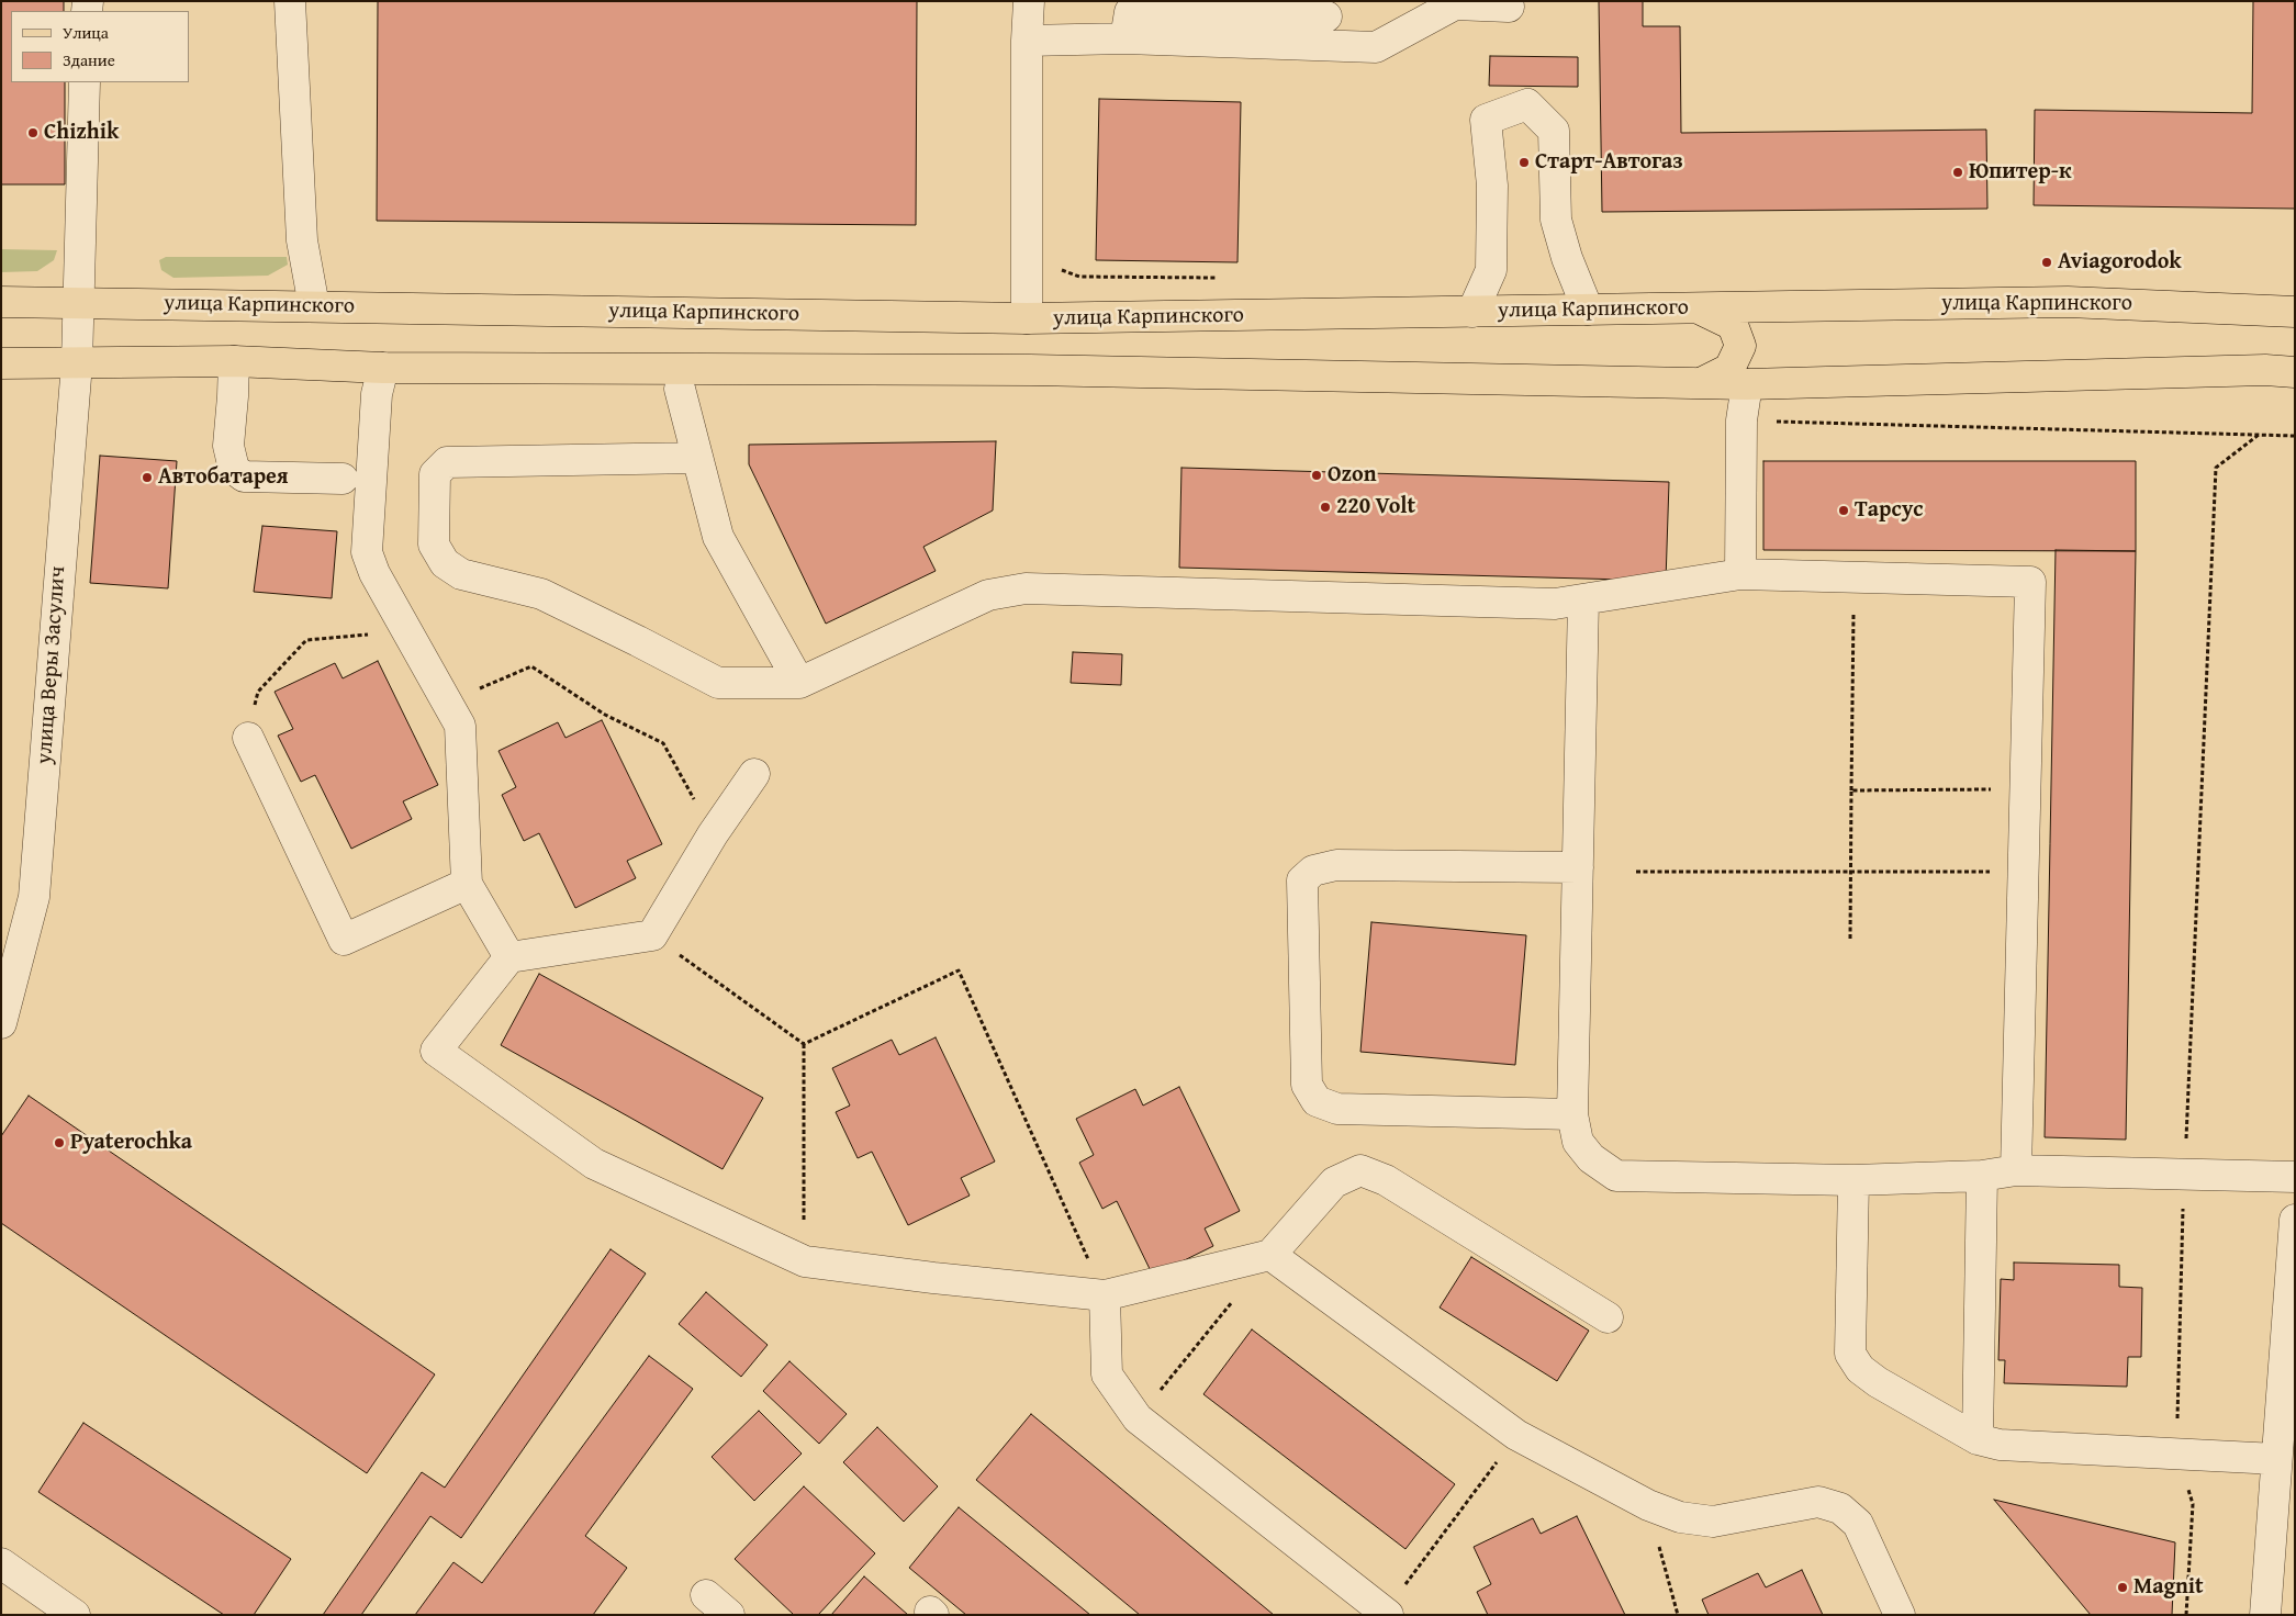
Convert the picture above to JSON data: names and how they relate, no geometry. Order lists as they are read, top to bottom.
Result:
{
  "streets": {
    "main road": ["улица Карпинского"],
    "street": ["улица Веры Засулич"]
  },
  "crossings": [
    ["улица Карпинского", "улица Веры Засулич"]
  ],
  "places": [
    "Chizhik",
    "Старт-Автогаз",
    "Юпитер-к",
    "Aviagorodok",
    "Ozon",
    "Автобатарея",
    "220 Volt",
    "Тарсус",
    "Pyaterochka",
    "Magnit"
  ],
  "legend": ["Улица", "Здание"]
}
